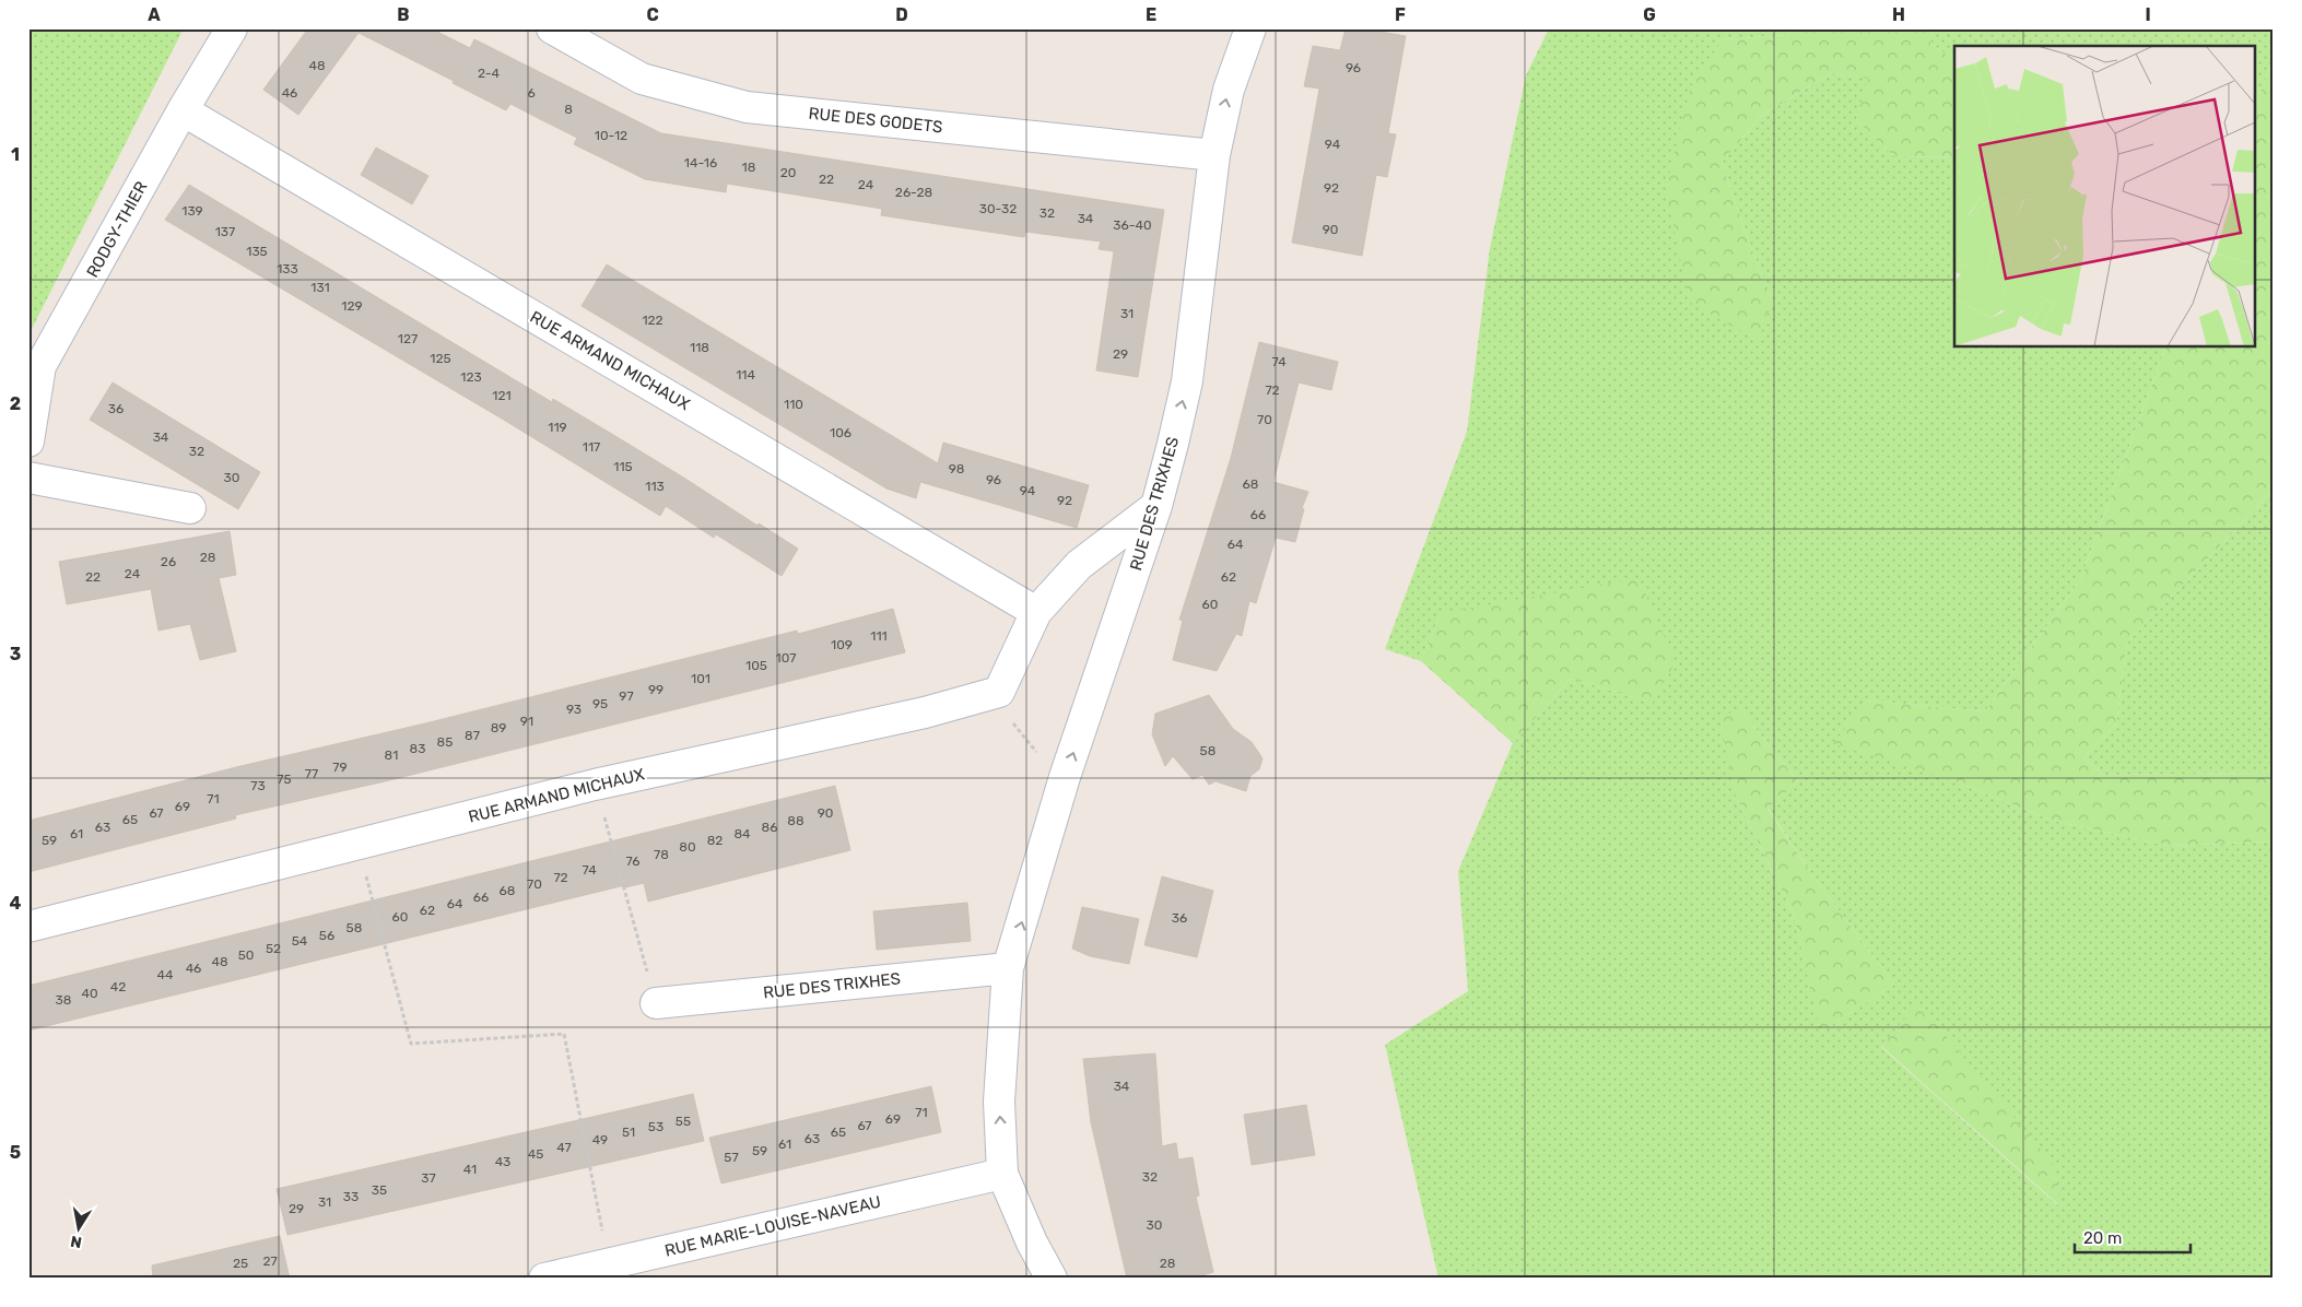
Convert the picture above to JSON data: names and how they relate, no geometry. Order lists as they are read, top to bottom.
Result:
{
  "streets": {
    "street": [
      "RUE DES GODETS",
      "RODGY-THIER",
      "RUE ARMAND MICHAUX",
      "RUE DES TRIXHES",
      "RUE MARIE-LOUISE-NAVEAU"
    ]
  },
  "crossings": [
    ["RUE DES GODETS", "RUE DES TRIXHES"],
    ["RODGY-THIER", "RUE ARMAND MICHAUX"],
    ["RUE DES TRIXHES", "RUE MARIE-LOUISE-NAVEAU"]
  ],
  "one_way": ["RUE DES TRIXHES"],
  "house_numbers": [
    "48",
    "96",
    "2-4",
    "46",
    "6",
    "8",
    "10-12",
    "94",
    "14-16",
    "18",
    "20",
    "22",
    "24",
    "92",
    "26-28",
    "30-32",
    "139",
    "32",
    "34",
    "36-40",
    "90",
    "137",
    "135",
    "133",
    "131",
    "129",
    "31",
    "122",
    "127",
    "118",
    "29",
    "125",
    "74",
    "114",
    "123",
    "72",
    "121",
    "110",
    "36",
    "70",
    "119",
    "106",
    "34",
    "117",
    "32",
    "115",
    "98",
    "30",
    "96",
    "68",
    "113",
    "94",
    "92",
    "66",
    "64",
    "28",
    "26",
    "24",
    "22",
    "62",
    "60",
    "111",
    "109",
    "107",
    "105",
    "101",
    "99",
    "97",
    "95",
    "93",
    "91",
    "89",
    "87",
    "85",
    "83",
    "58",
    "81",
    "79",
    "77",
    "75",
    "73",
    "71",
    "69",
    "67",
    "90",
    "65",
    "88",
    "63",
    "86",
    "61",
    "84",
    "59",
    "82",
    "80",
    "78",
    "76",
    "74",
    "72",
    "70",
    "68",
    "66",
    "64",
    "62",
    "60",
    "36",
    "58",
    "56",
    "54",
    "52",
    "50",
    "48",
    "46",
    "44",
    "42",
    "40",
    "38",
    "34",
    "71",
    "69",
    "55",
    "67",
    "53",
    "51",
    "65",
    "63",
    "49",
    "61",
    "47",
    "59",
    "45",
    "57",
    "43",
    "41",
    "32",
    "37",
    "35",
    "33",
    "31",
    "29",
    "30",
    "27",
    "25",
    "28"
  ],
  "scale_bar": "20 m",
  "north": "bottom",
  "grid": {
    "columns": [
      "A",
      "B",
      "C",
      "D",
      "E",
      "F",
      "G",
      "H",
      "I"
    ],
    "rows": [
      "1",
      "2",
      "3",
      "4",
      "5"
    ]
  }
}
